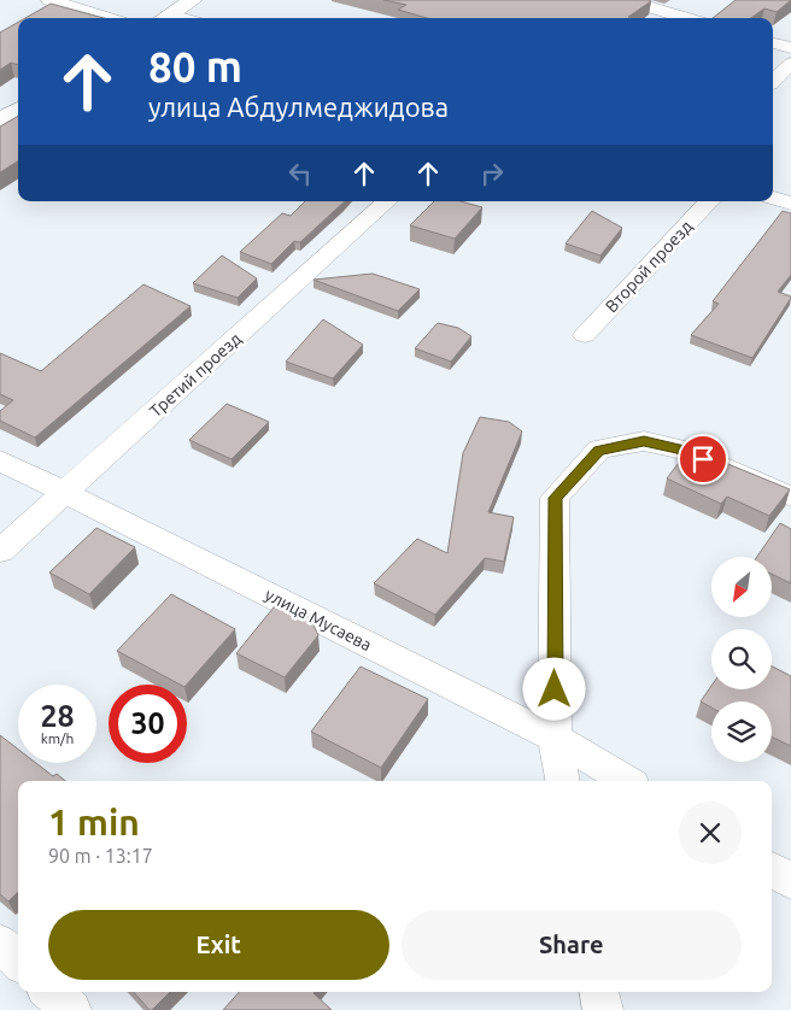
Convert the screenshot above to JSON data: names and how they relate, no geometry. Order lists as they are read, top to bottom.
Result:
{
  "streets": {
    "street": ["Второй проезд", "Третий проезд", "улица Мусаева"]
  },
  "crossings": [
    ["Третий проезд", "улица Мусаева"]
  ],
  "north": "bottom left",
  "page": {
    "turn": ["80 m", "улица Абдулмеджидова"],
    "speed": "28 km/h",
    "limit": "30",
    "heading": ["1 min", "90 m · 13:17"],
    "buttons": ["Exit", "Share"]
  }
}
